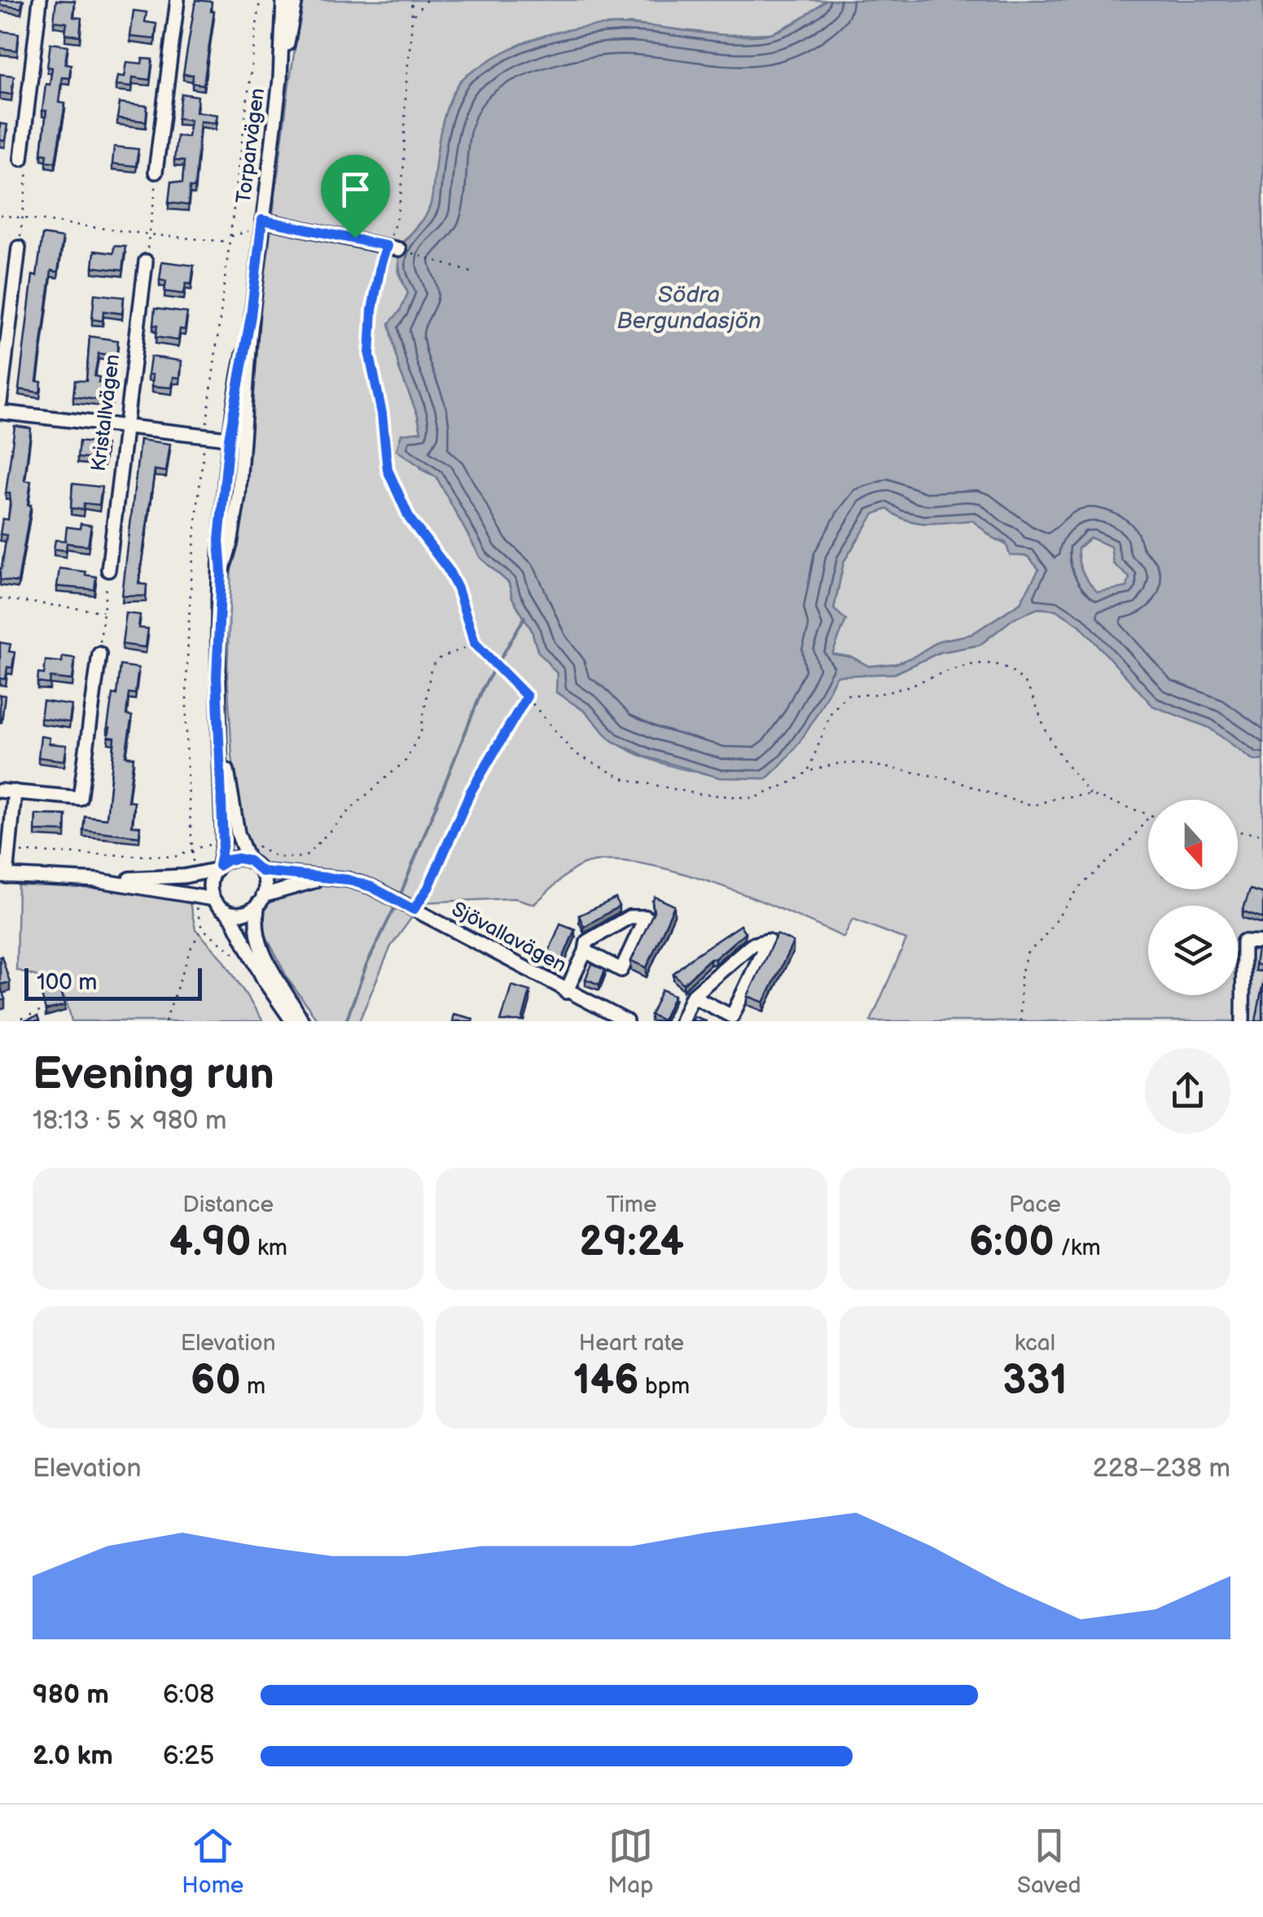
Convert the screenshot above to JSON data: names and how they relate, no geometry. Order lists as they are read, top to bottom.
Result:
{
  "streets": {
    "street": ["Torparvägen", "Kristallvägen", "Sjövallavägen"]
  },
  "crossings": [
    ["Torparvägen", "Sjövallavägen"]
  ],
  "water": ["Södra Bergundasjön"],
  "scale_bar": "100 m",
  "north": "bottom",
  "page": {
    "scale": "100 m",
    "heading": ["Evening run", "18:13 · 5 × 980 m"],
    "stats": [
      ["Distance", "4.90 km"],
      ["Time", "29:24"],
      ["Pace", "6:00 /km"],
      ["Elevation", "60 m"],
      ["Heart rate", "146 bpm"],
      ["kcal", "331"]
    ],
    "chart": ["Elevation", "228–238 m"],
    "list": [
      {
        "name": "980 m",
        "note": "6:08"
      },
      {
        "name": "2.0 km",
        "note": "6:25"
      }
    ],
    "tabs": ["Home", "Map", "Saved"]
  }
}
